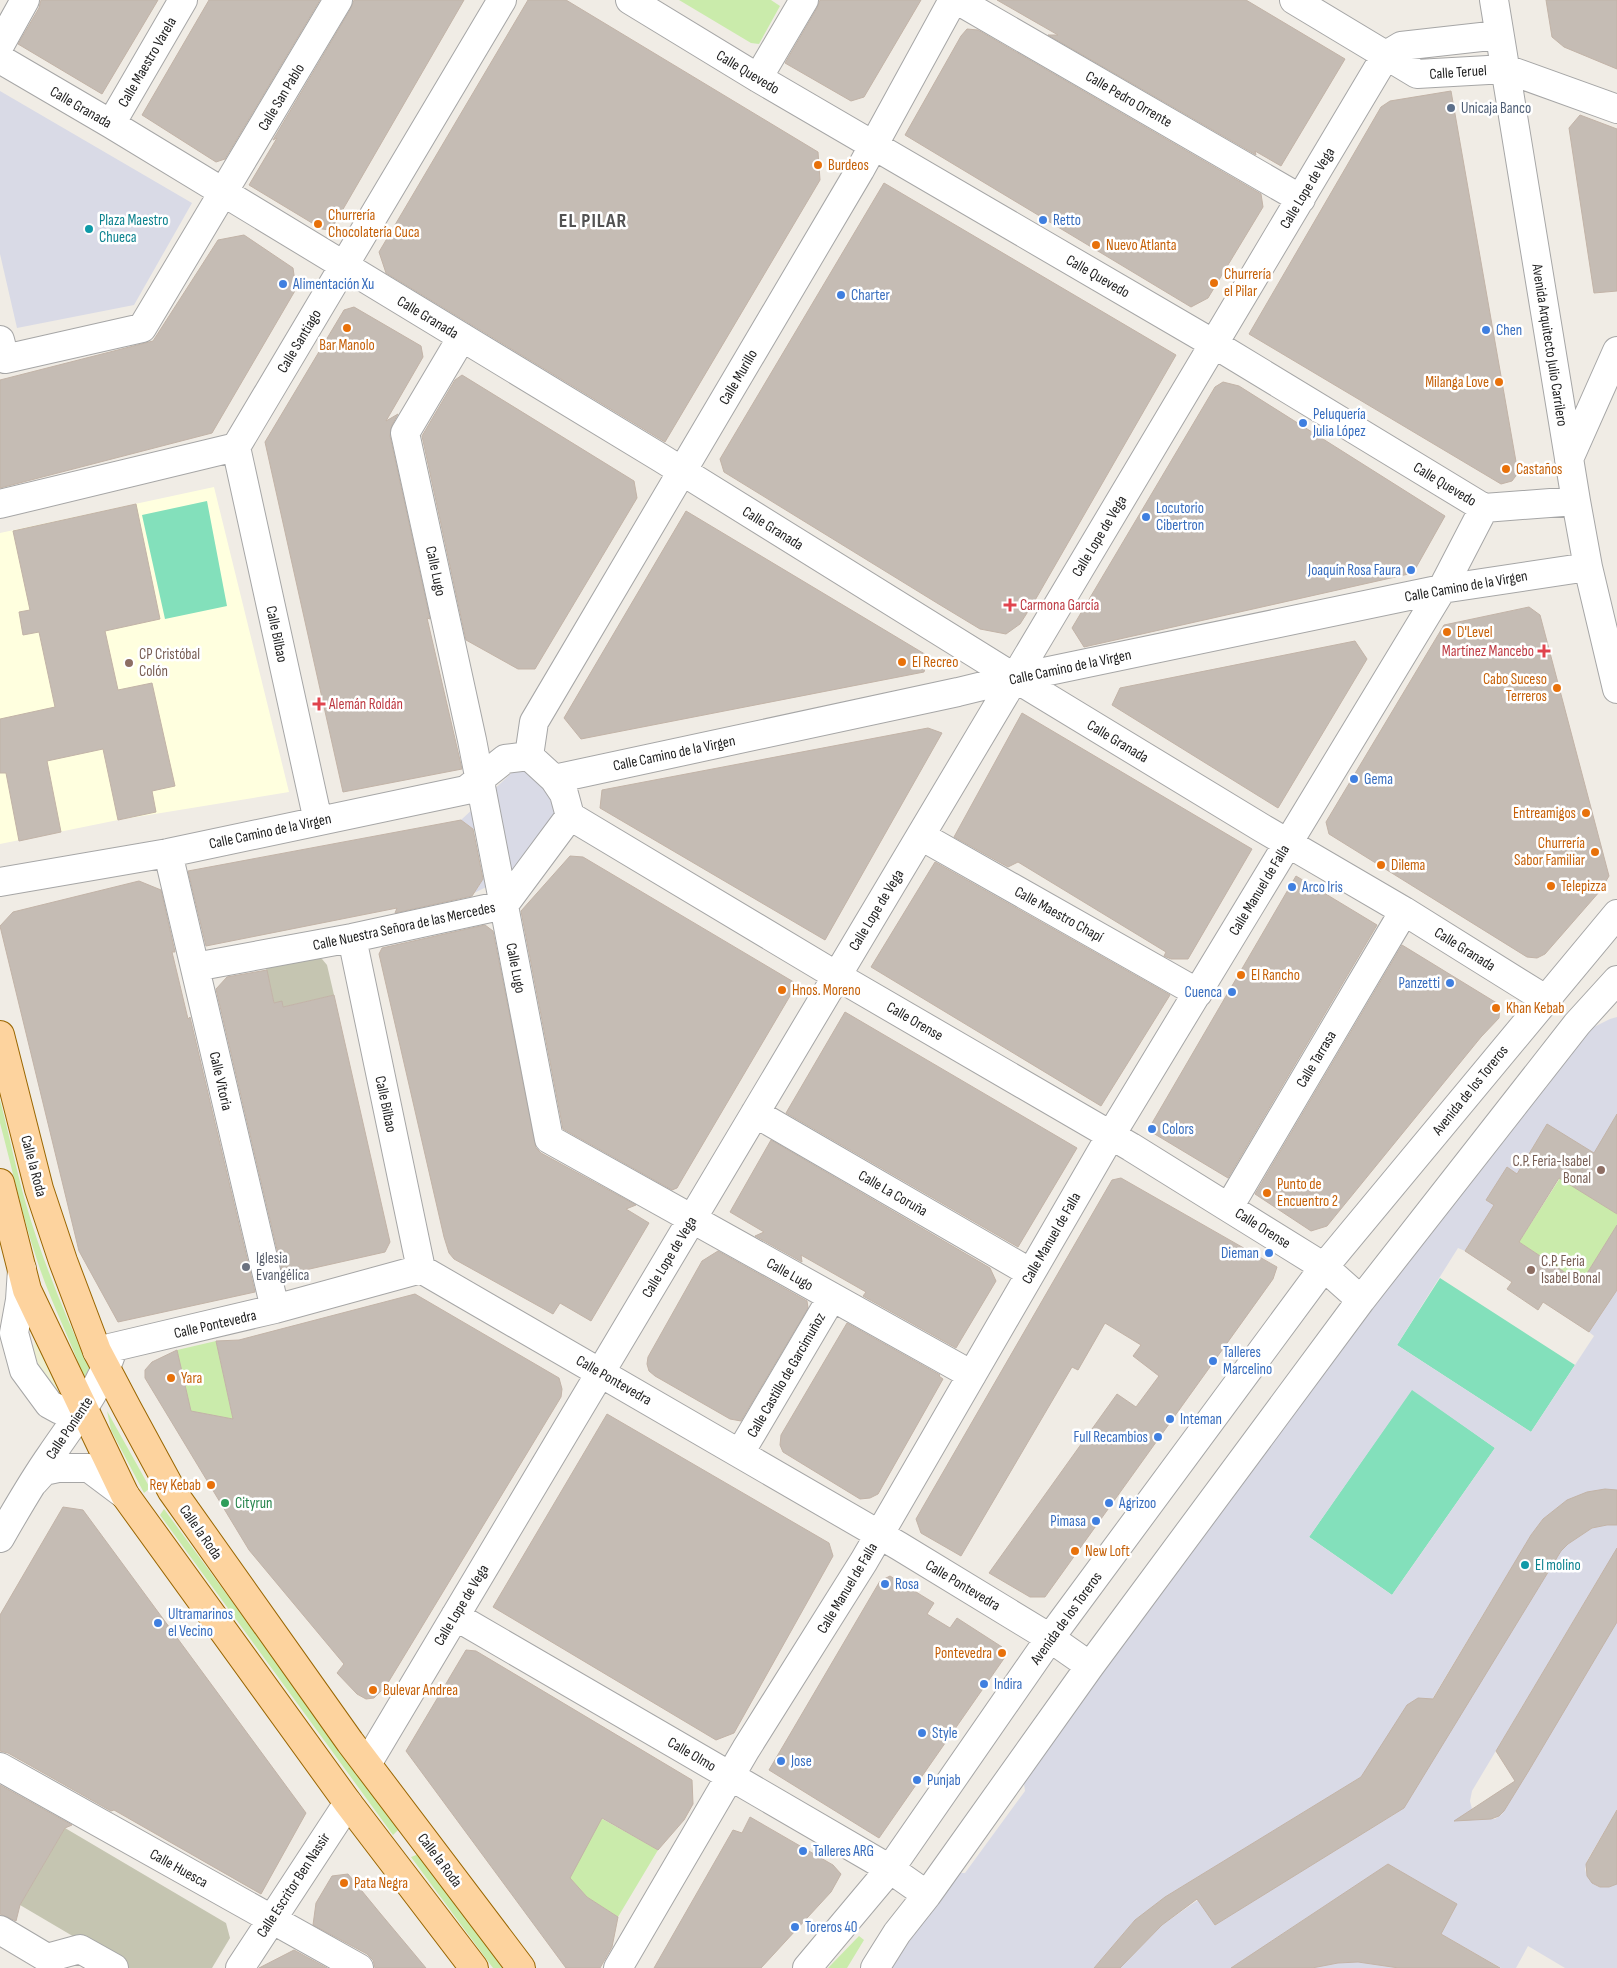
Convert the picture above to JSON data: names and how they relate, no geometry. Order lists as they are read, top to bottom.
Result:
{
  "streets": {
    "main road": ["Calle la Roda"],
    "street": [
      "Calle Maestro Varela",
      "Calle Quevedo",
      "Calle Teruel",
      "Calle San Pablo",
      "Calle Pedro Orrente",
      "Calle Granada",
      "Calle Lope de Vega",
      "Calle Santiago",
      "Avenida Arquitecto Julio Carrilero",
      "Calle Murillo",
      "Calle Lugo",
      "Calle Camino de la Virgen",
      "Calle Bilbao",
      "Calle Manuel de Falla",
      "Calle Maestro Chapí",
      "Calle Nuestra Señora de las Mercedes",
      "Calle Orense",
      "Calle Tarrasa",
      "Calle Vitoria",
      "Avenida de los Toreros",
      "Calle La Coruña",
      "Calle Pontevedra",
      "Calle Castillo de Garcimuñoz",
      "Calle Poniente",
      "Calle Olmo",
      "Calle Huesca",
      "Calle Escritor Ben Nassir"
    ]
  },
  "crossings": [
    ["Calle Maestro Varela", "Calle Granada"],
    ["Calle Quevedo", "Calle Lope de Vega"],
    ["Calle Quevedo", "Avenida Arquitecto Julio Carrilero"],
    ["Calle Quevedo", "Calle Murillo"],
    ["Calle Quevedo", "Calle Manuel de Falla"],
    ["Calle Teruel", "Calle Lope de Vega"],
    ["Calle Teruel", "Avenida Arquitecto Julio Carrilero"],
    ["Calle San Pablo", "Calle Granada"],
    ["Calle Pedro Orrente", "Calle Lope de Vega"],
    ["Calle Pedro Orrente", "Calle Murillo"],
    ["Calle Granada", "Calle Lope de Vega"],
    ["Calle Granada", "Calle Santiago"],
    ["Calle Granada", "Calle Murillo"],
    ["Calle Granada", "Calle Lugo"],
    ["Calle Granada", "Calle Camino de la Virgen"],
    ["Calle Granada", "Calle Manuel de Falla"],
    ["Calle Granada", "Calle Tarrasa"],
    ["Calle Granada", "Avenida de los Toreros"],
    ["Calle Lope de Vega", "Calle Lugo"],
    ["Calle Lope de Vega", "Calle Camino de la Virgen"],
    ["Calle Lope de Vega", "Calle Maestro Chapí"],
    ["Calle Lope de Vega", "Calle Orense"],
    ["Calle Lope de Vega", "Calle la Roda"],
    ["Calle Lope de Vega", "Calle La Coruña"],
    ["Calle Lope de Vega", "Calle Pontevedra"],
    ["Calle Lope de Vega", "Calle Olmo"],
    ["Calle Santiago", "Calle Bilbao"],
    ["Avenida Arquitecto Julio Carrilero", "Calle Camino de la Virgen"],
    ["Calle Murillo", "Calle Camino de la Virgen"],
    ["Calle Lugo", "Calle Camino de la Virgen"],
    ["Calle Lugo", "Calle Manuel de Falla"],
    ["Calle Lugo", "Calle Nuestra Señora de las Mercedes"],
    ["Calle Lugo", "Calle Castillo de Garcimuñoz"],
    ["Calle Camino de la Virgen", "Calle Bilbao"],
    ["Calle Camino de la Virgen", "Calle Manuel de Falla"],
    ["Calle Camino de la Virgen", "Calle Vitoria"],
    ["Calle Bilbao", "Calle Nuestra Señora de las Mercedes"],
    ["Calle Bilbao", "Calle Pontevedra"],
    ["Calle Manuel de Falla", "Calle Maestro Chapí"],
    ["Calle Manuel de Falla", "Calle Orense"],
    ["Calle Manuel de Falla", "Calle La Coruña"],
    ["Calle Manuel de Falla", "Calle Pontevedra"],
    ["Calle Manuel de Falla", "Calle Olmo"],
    ["Calle Nuestra Señora de las Mercedes", "Calle Orense"],
    ["Calle Nuestra Señora de las Mercedes", "Calle Vitoria"],
    ["Calle Orense", "Calle Tarrasa"],
    ["Calle Orense", "Avenida de los Toreros"],
    ["Calle Vitoria", "Calle Pontevedra"],
    ["Avenida de los Toreros", "Calle Pontevedra"],
    ["Avenida de los Toreros", "Calle Olmo"],
    ["Calle la Roda", "Calle Pontevedra"],
    ["Calle la Roda", "Calle Poniente"],
    ["Calle Pontevedra", "Calle Castillo de Garcimuñoz"],
    ["Calle Pontevedra", "Calle Poniente"],
    ["Calle Huesca", "Calle Escritor Ben Nassir"]
  ],
  "districts": ["EL PILAR"],
  "places": {
    "other": [
      "Unicaja Banco",
      "Burdeos",
      "Retto",
      "Churrería Chocolatería Cuca",
      "Plaza Maestro Chueca",
      "Nuevo Atlanta",
      "Churrería el Pilar",
      "Alimentación Xu",
      "Charter",
      "Bar Manolo",
      "Chen",
      "Milanga Love",
      "Peluquería Julia López",
      "Castaños",
      "Locutorio Cibertron",
      "Joaquín Rosa Faura",
      "D'Level",
      "El Recreo",
      "CP Cristóbal Colón",
      "Cabo Suceso Terreros",
      "Gema",
      "Entreamigos",
      "Churrería Sabor Familiar",
      "Dilema",
      "Telepizza",
      "Arco Iris",
      "El Rancho",
      "Panzetti",
      "Hnos. Moreno",
      "Cuenca",
      "Khan Kebab",
      "Colors",
      "C.P. Feria-Isabel Bonal",
      "Punto de Encuentro 2",
      "Dieman",
      "Iglesia Evangélica",
      "C.P. Feria Isabel Bonal",
      "Talleres Marcelino",
      "Yara",
      "Inteman",
      "Full Recambios",
      "Rey Kebab",
      "Cityrun",
      "Agrizoo",
      "Pimasa",
      "New Loft",
      "El molino",
      "Rosa",
      "Ultramarinos el Vecino",
      "Pontevedra",
      "Indira",
      "Bulevar Andrea",
      "Style",
      "Jose",
      "Punjab",
      "Talleres ARG",
      "Pata Negra",
      "Toreros 40"
    ],
    "health": ["Carmona García", "Martínez Mancebo", "Alemán Roldán"]
  }
}
